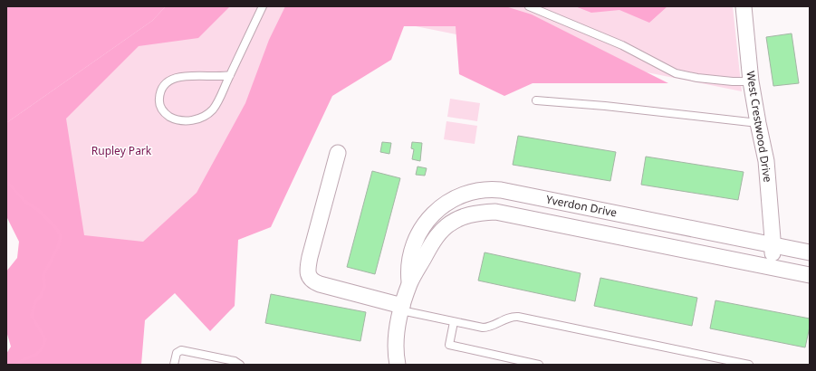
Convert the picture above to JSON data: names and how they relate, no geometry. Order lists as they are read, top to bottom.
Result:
{
  "streets": {
    "street": ["West Crestwood Drive", "Yverdon Drive"]
  },
  "crossings": [
    ["West Crestwood Drive", "Yverdon Drive"]
  ],
  "parks": ["Rupley Park"]
}
